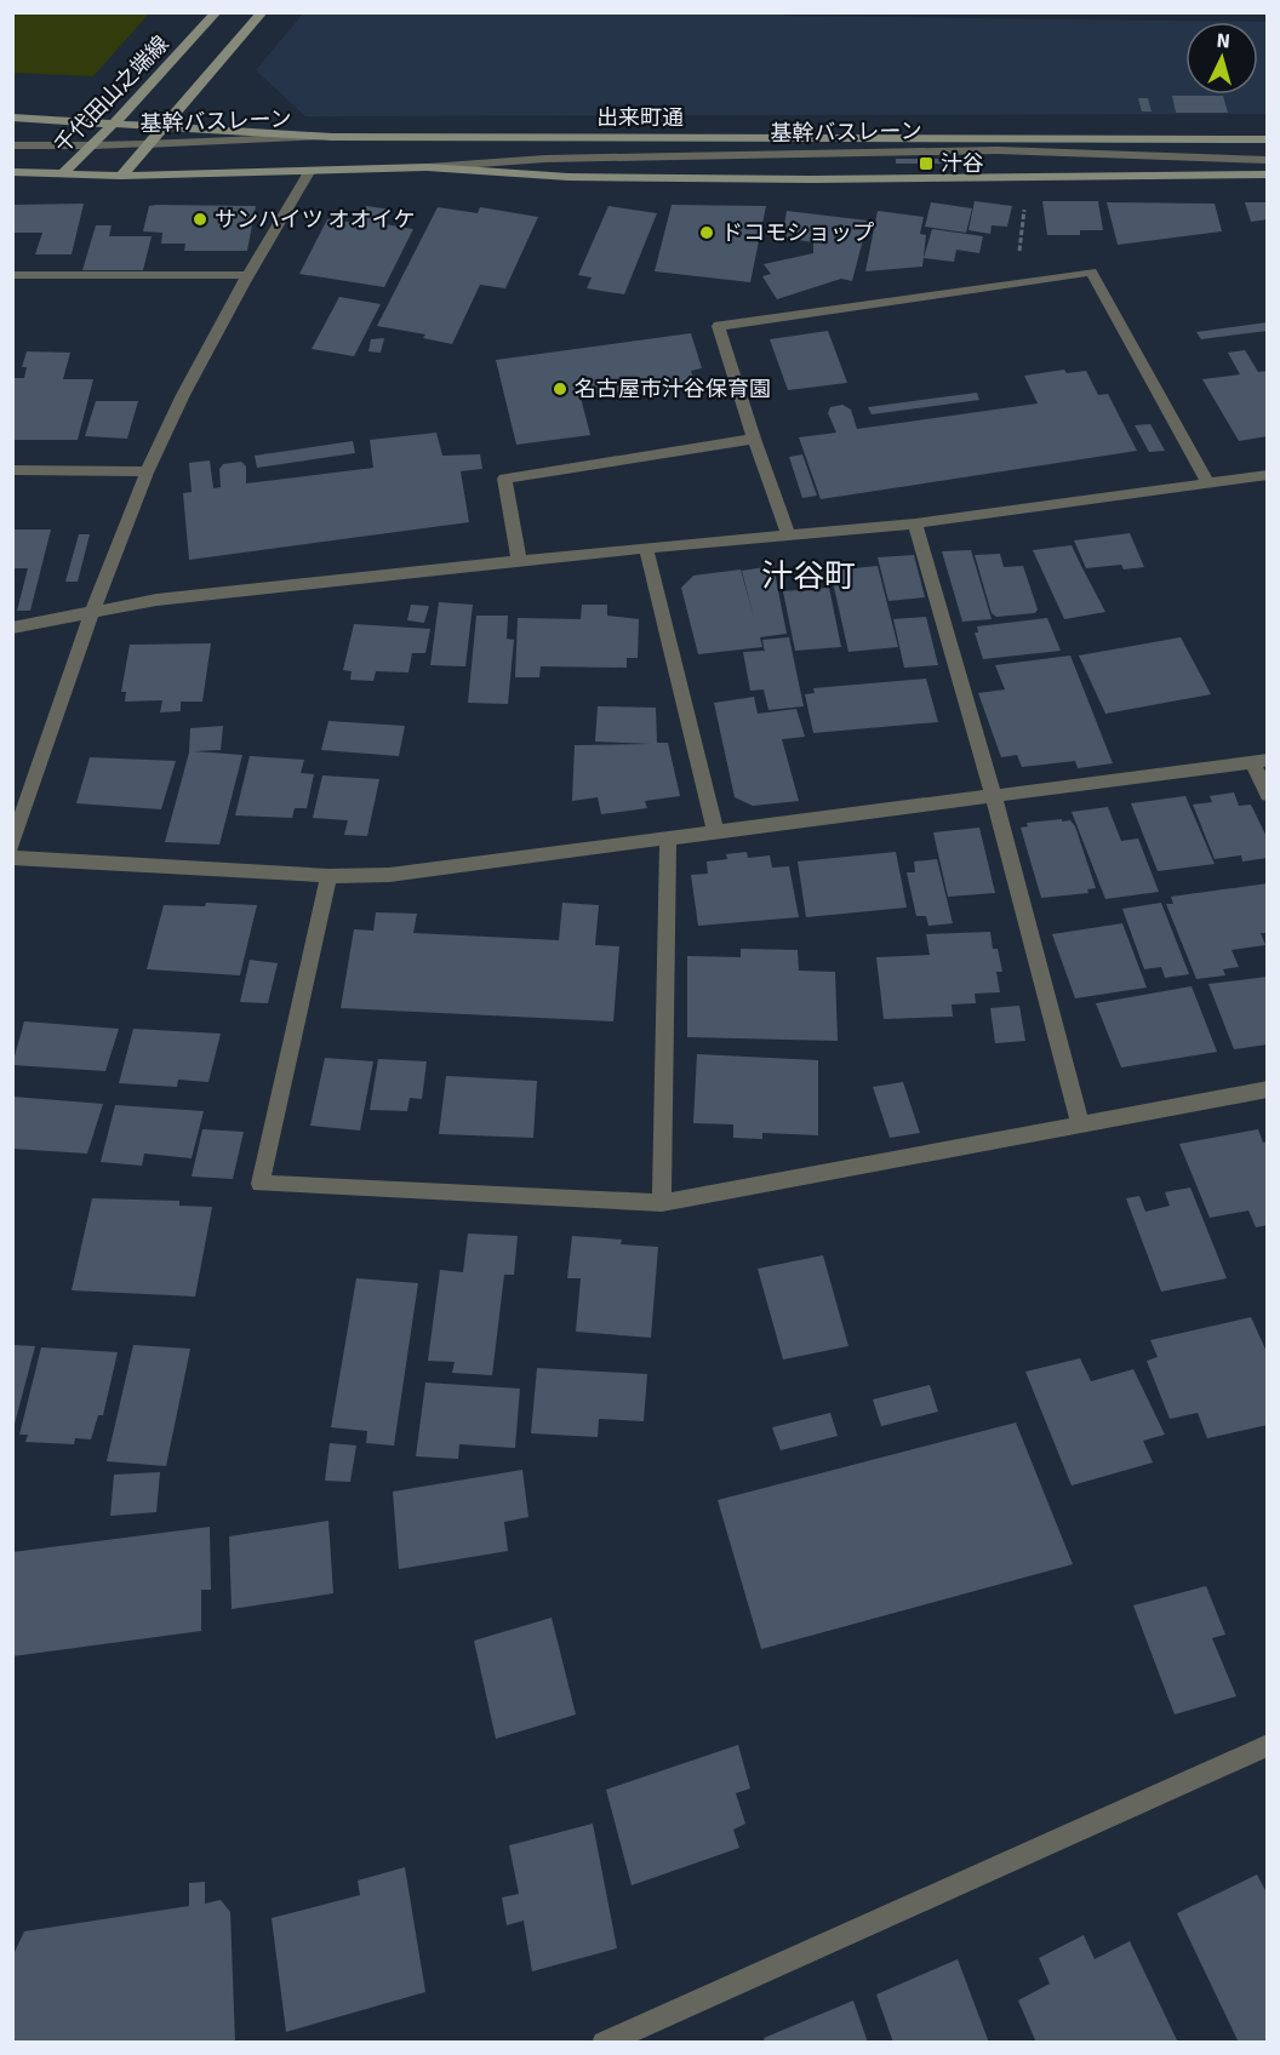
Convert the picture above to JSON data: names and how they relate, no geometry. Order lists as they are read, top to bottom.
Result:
{
  "streets": {
    "main road": ["千代田山之端線", "出来町通"],
    "street": ["基幹バスレーン"]
  },
  "crossings": [
    ["千代田山之端線", "出来町通"],
    ["千代田山之端線", "基幹バスレーン"],
    ["出来町通", "基幹バスレーン"]
  ],
  "districts": ["汁谷町"],
  "places": {
    "transit": ["汁谷"],
    "other": ["サンハイツ オオイケ", "ドコモショップ", "名古屋市汁谷保育園"]
  },
  "north": "top"
}
